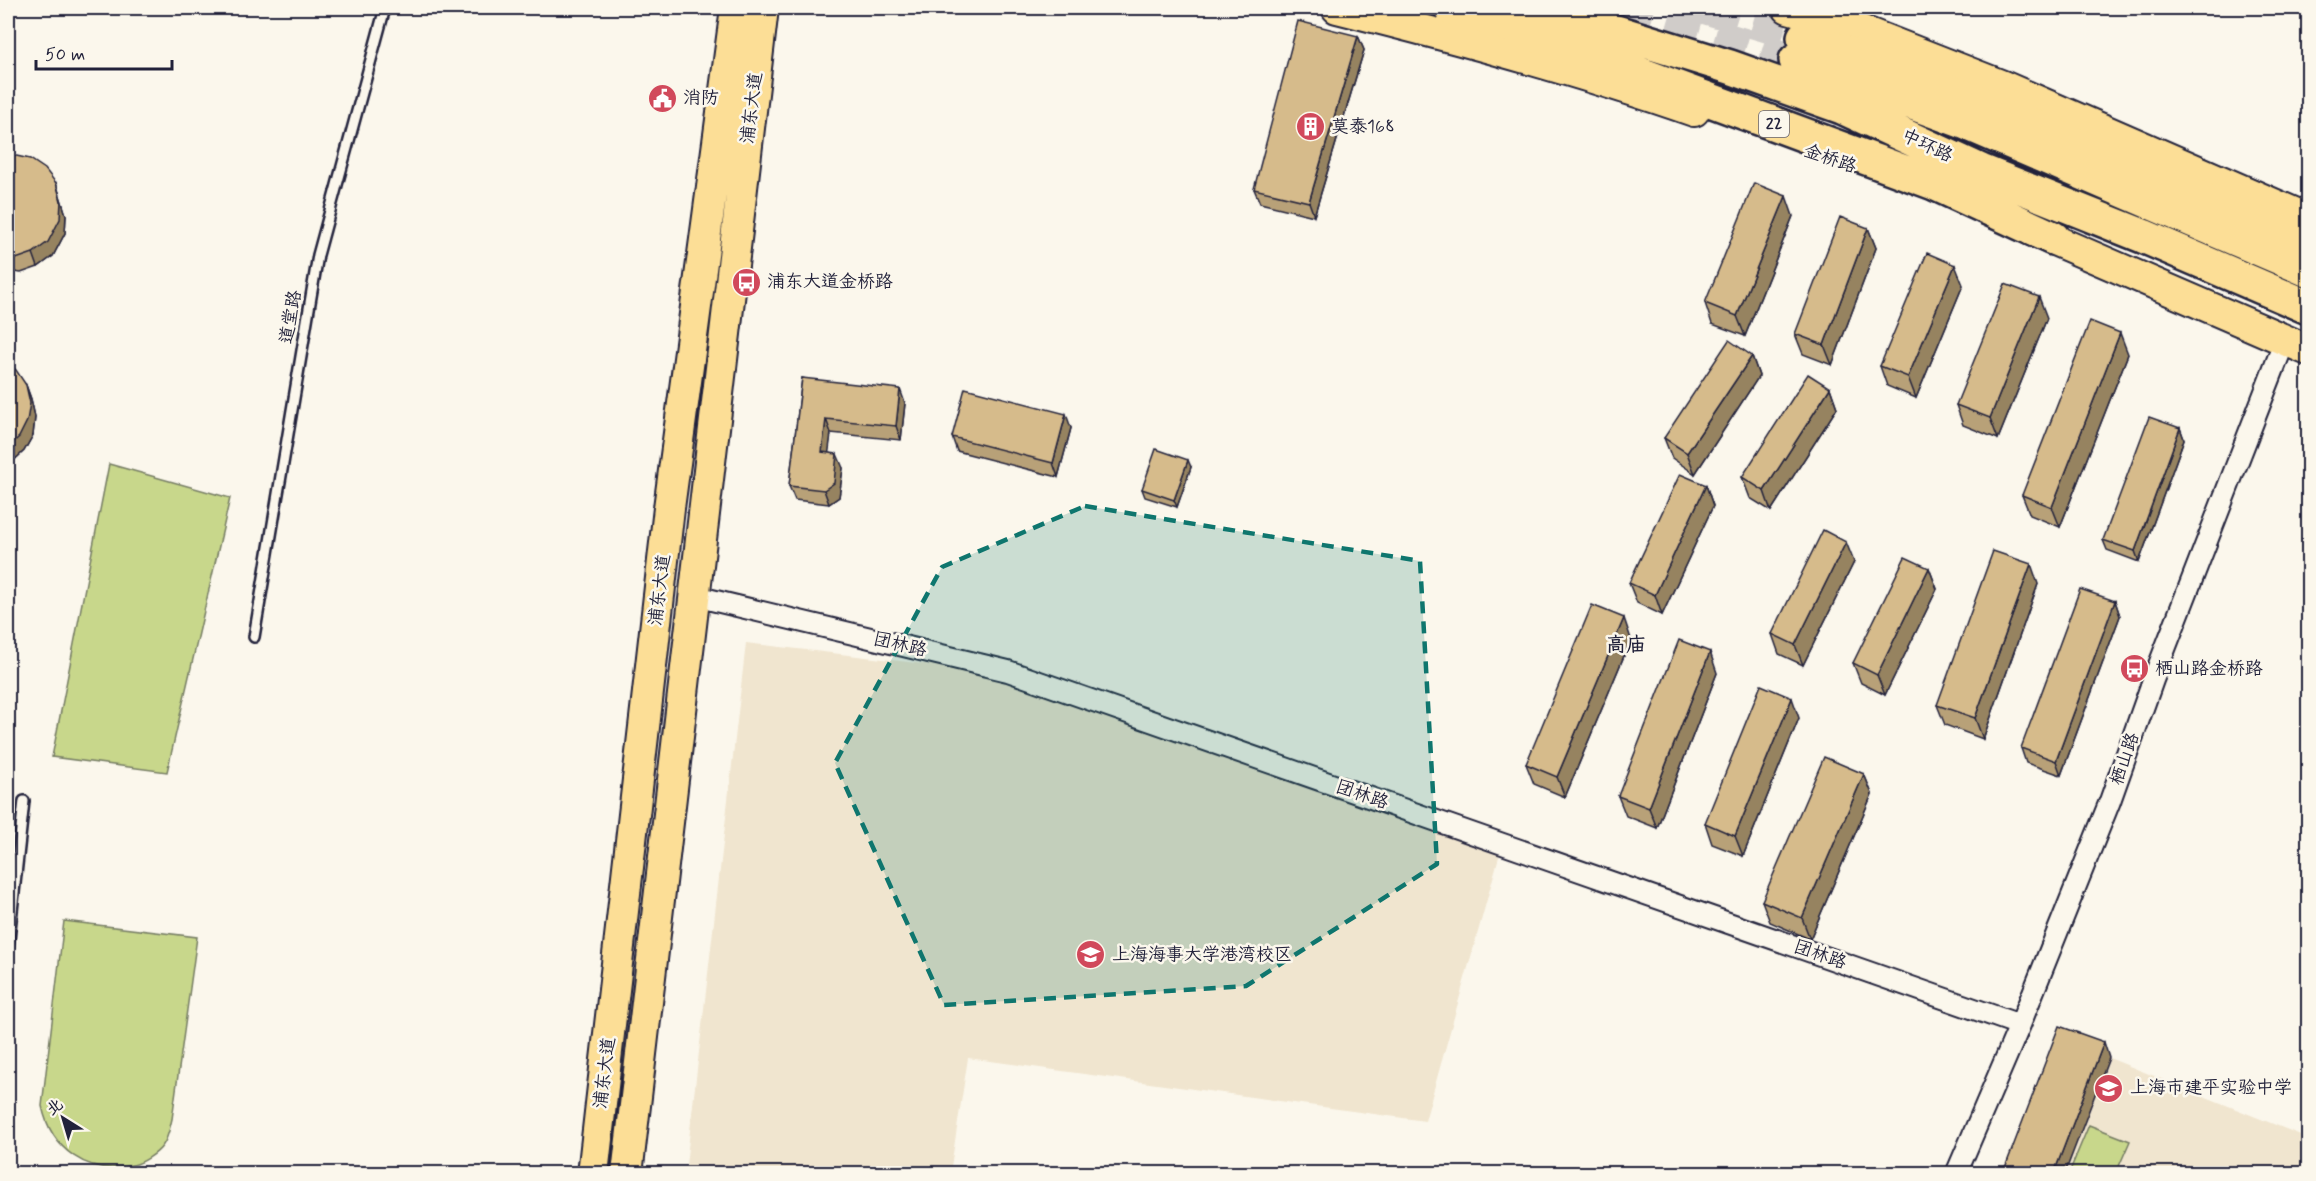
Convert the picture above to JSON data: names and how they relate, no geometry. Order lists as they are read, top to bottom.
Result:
{
  "streets": {
    "highway": ["22", "中环路"],
    "main road": ["浦东大道", "金桥路"],
    "street": ["团林路", "栖山路"],
    "lane": ["道堂路"]
  },
  "crossings": [
    ["浦东大道", "团林路"],
    ["22", "金桥路"],
    ["金桥路", "栖山路"],
    ["团林路", "栖山路"]
  ],
  "districts": ["高庙"],
  "places": {
    "public building": ["消防"],
    "building": ["莫泰168"],
    "bus stop": ["浦东大道金桥路", "栖山路金桥路"],
    "school or university": ["上海海事大学港湾校区", "上海市建平实验中学"]
  },
  "scale_bar": "50 m",
  "north": "top left"
}
